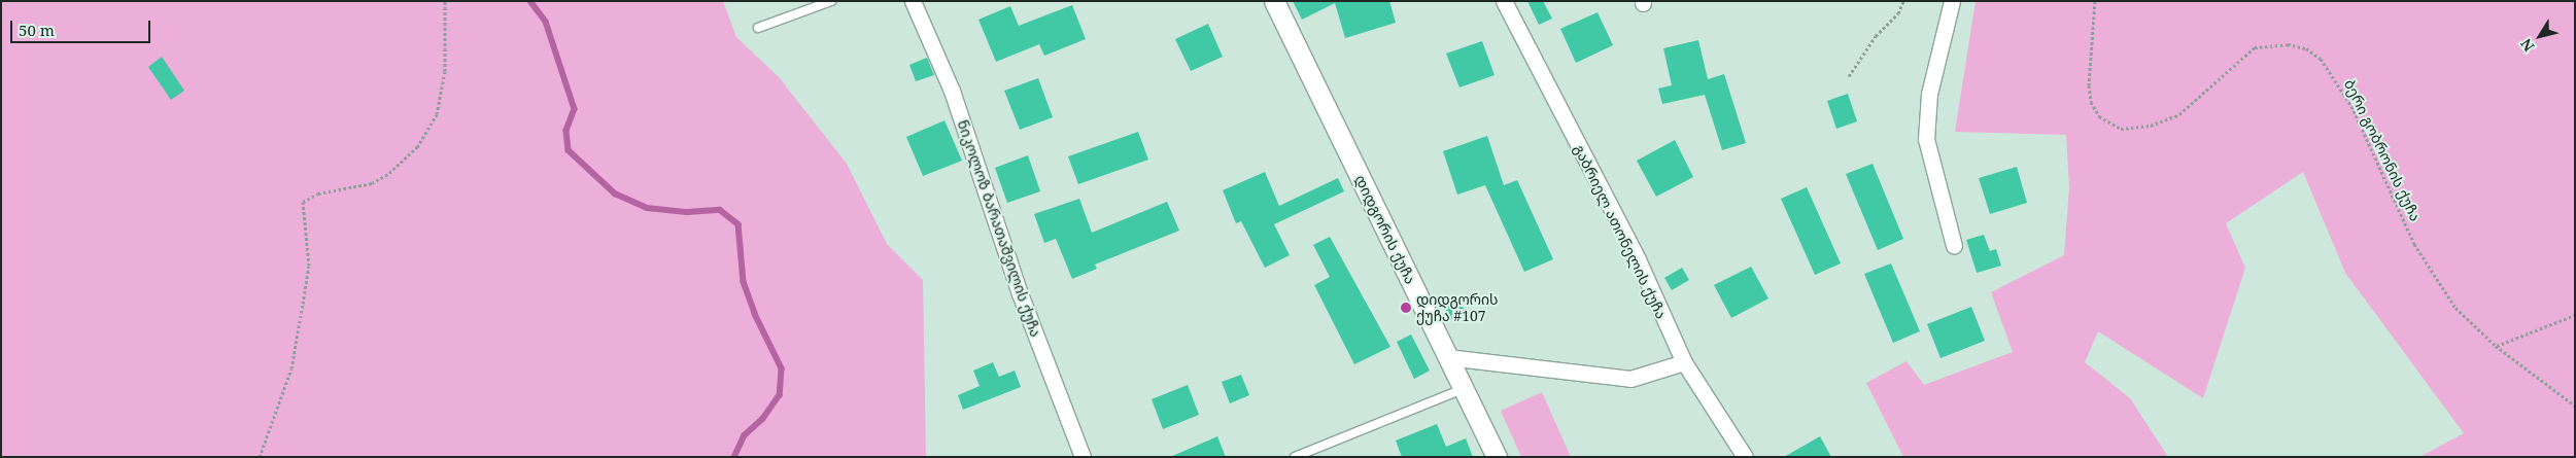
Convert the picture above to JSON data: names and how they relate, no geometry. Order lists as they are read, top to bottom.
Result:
{
  "streets": {
    "street": ["ნიკოლოზ ბარათაშვილის ქუჩა", "დიდგორის ქუჩა", "გაბრიელ ათონელის ქუჩა"],
    "path": ["ბერი გობრონის ქუჩა"]
  },
  "places": ["დიდგორის ქუჩა #107"],
  "scale_bar": "50 m",
  "north": "bottom left"
}
